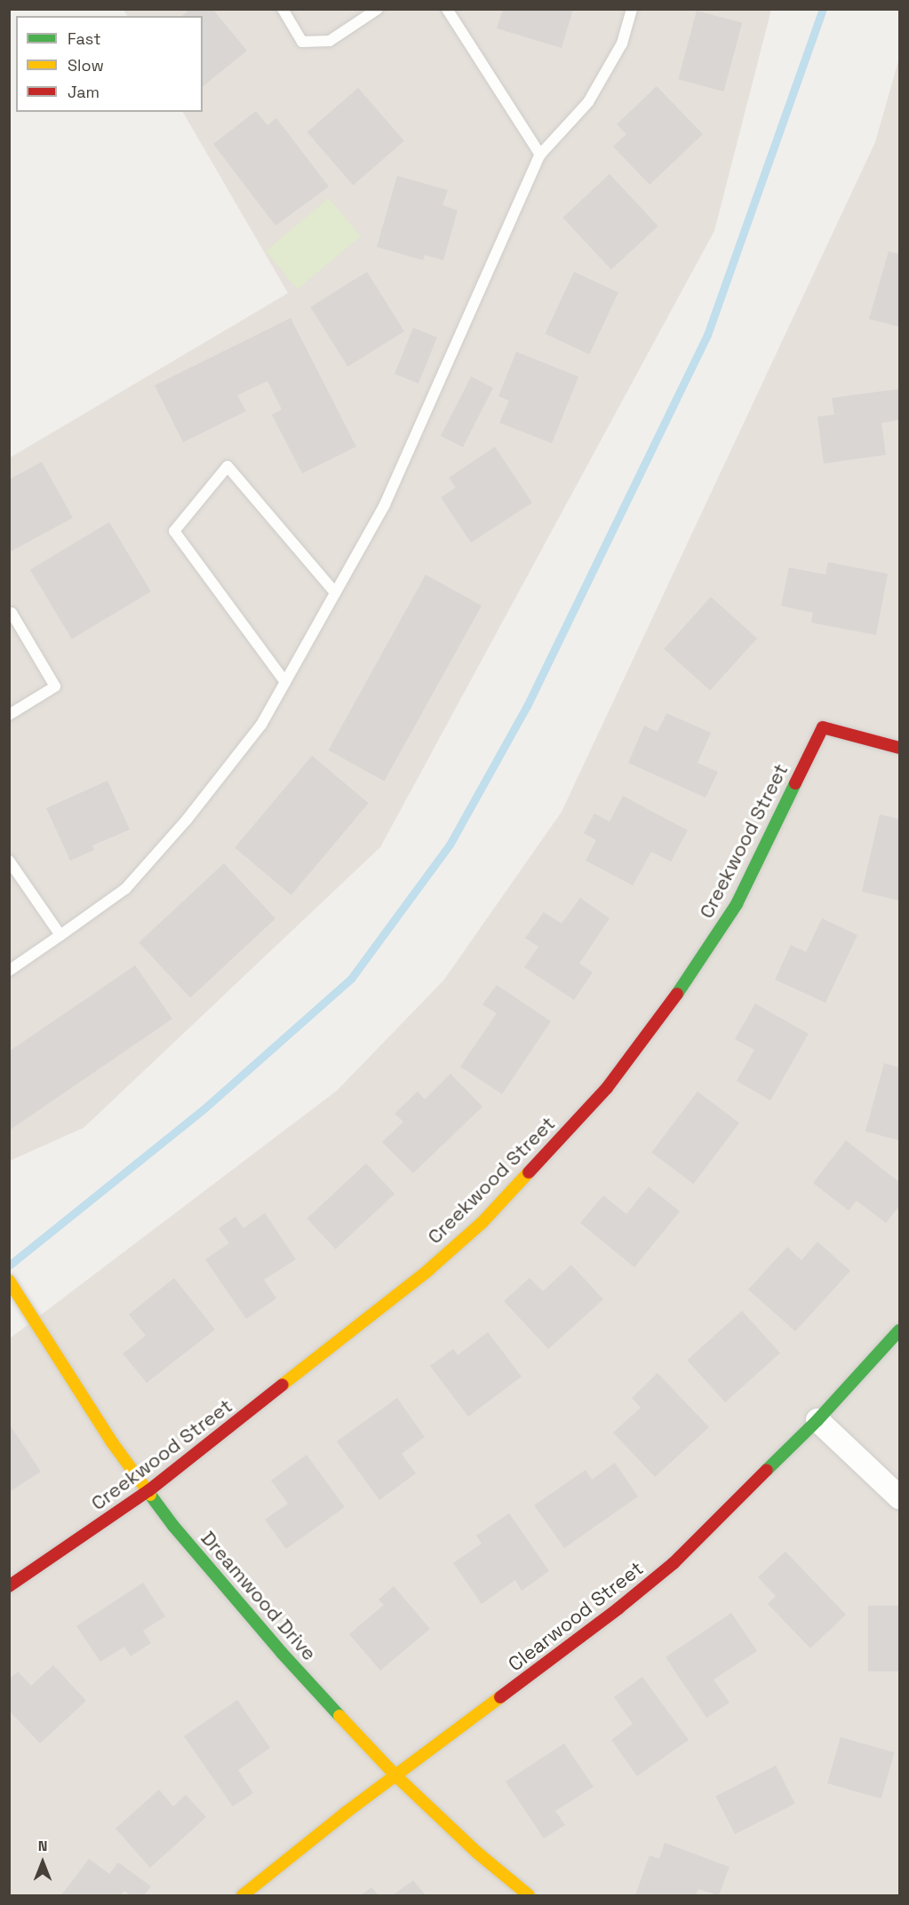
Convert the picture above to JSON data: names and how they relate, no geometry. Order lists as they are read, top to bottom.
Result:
{
  "streets": {
    "street": ["Creekwood Street", "Dreamwood Drive", "Clearwood Street"]
  },
  "crossings": [
    ["Creekwood Street", "Dreamwood Drive"],
    ["Dreamwood Drive", "Clearwood Street"]
  ],
  "legend": ["Fast", "Slow", "Jam"],
  "north": "top"
}
